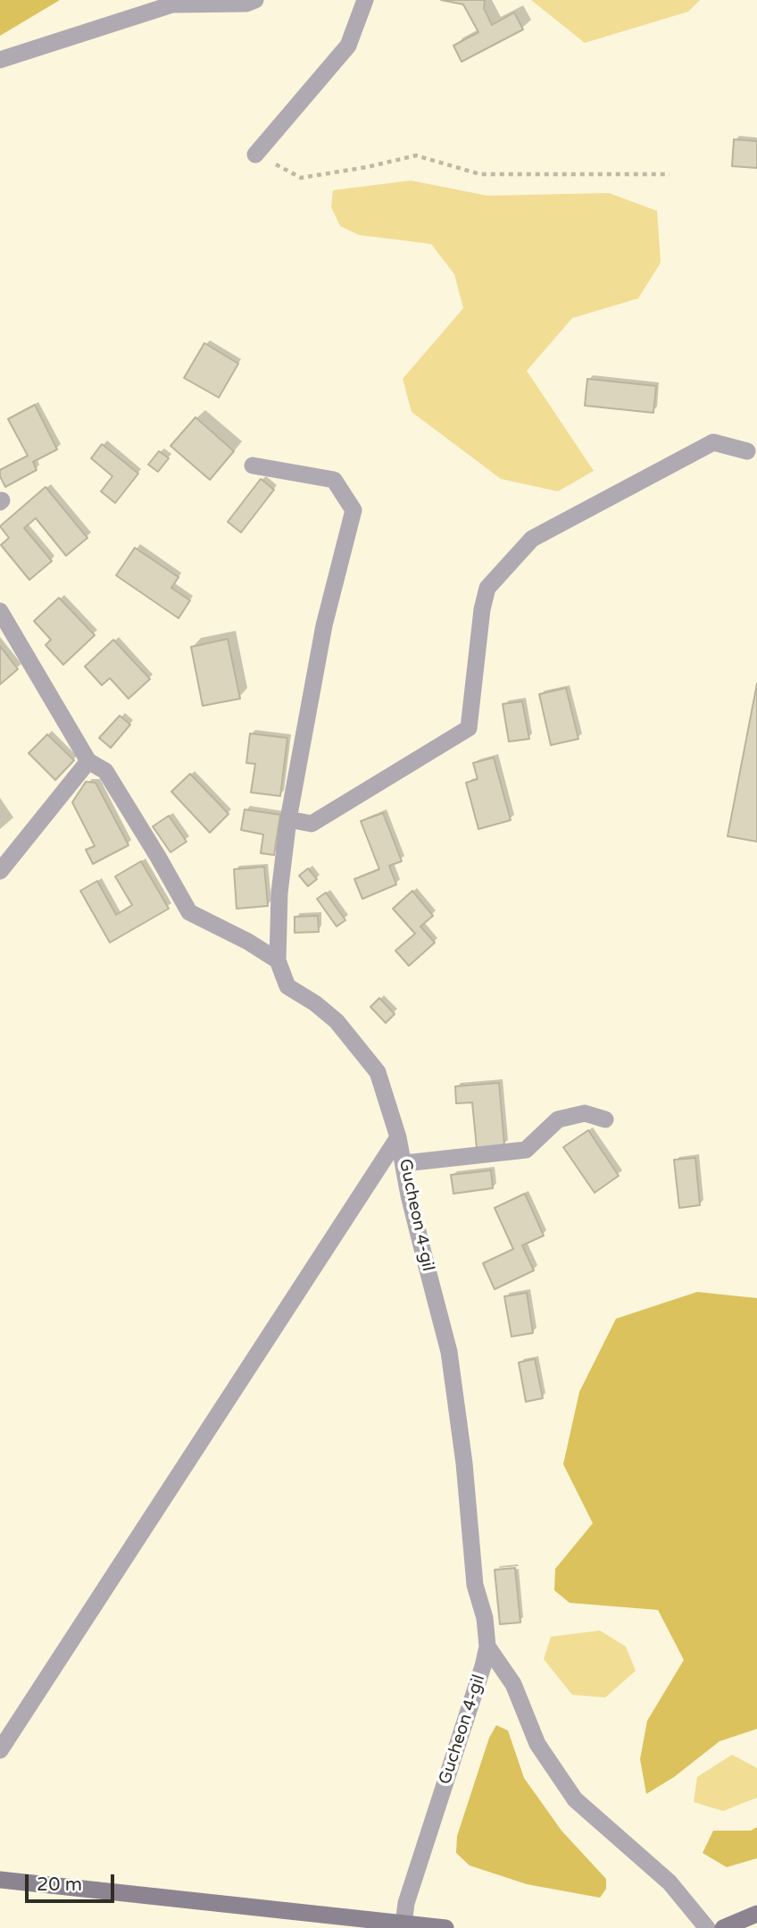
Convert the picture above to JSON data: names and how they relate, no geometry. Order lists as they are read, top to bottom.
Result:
{
  "streets": {
    "lane": ["Gucheon 4-gil"]
  },
  "scale_bar": "20 m"
}
